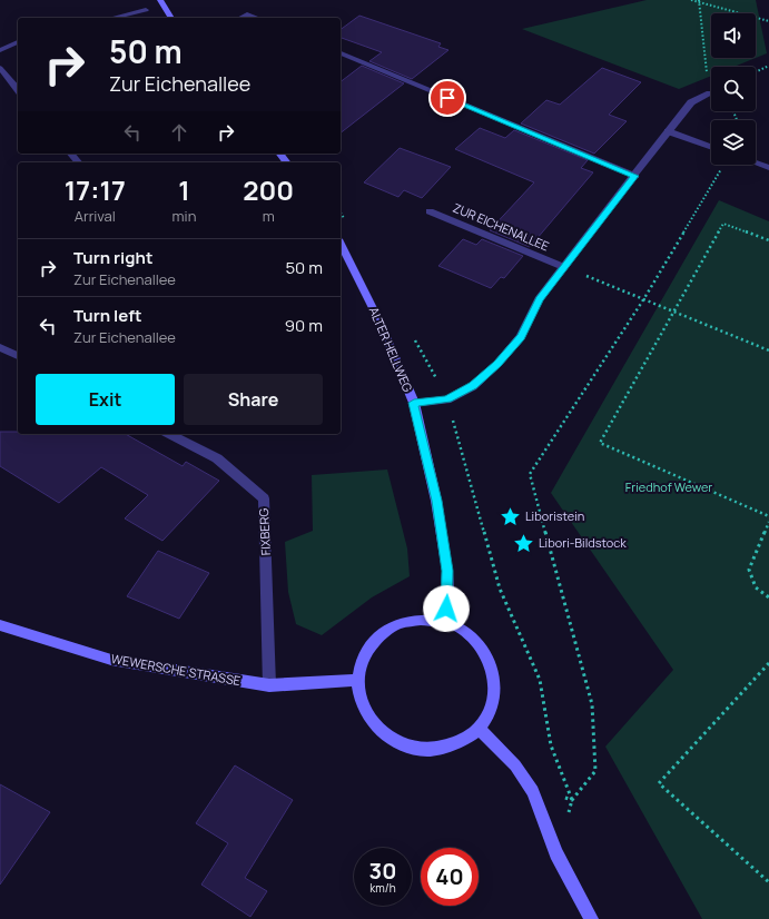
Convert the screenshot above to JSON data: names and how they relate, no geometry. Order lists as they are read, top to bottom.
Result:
{
  "streets": {
    "main road": ["ALTER HELLWEG", "WEWERSCHE STRASSE"],
    "street": ["ZUR EICHENALLEE", "FIXBERG"]
  },
  "crossings": [
    ["ALTER HELLWEG", "WEWERSCHE STRASSE"],
    ["FIXBERG", "WEWERSCHE STRASSE"]
  ],
  "parks": ["Friedhof Wewer"],
  "places": {
    "place": ["Liboristein", "Libori-Bildstock"]
  },
  "page": {
    "turn": ["50 m", "Zur Eichenallee"],
    "eta": [
      "17:17",
      "Arrival",
      "1",
      "min",
      "200",
      "m"
    ],
    "list": [
      {
        "name": "Turn right",
        "note": "Zur Eichenallee",
        "value": "50 m"
      },
      {
        "name": "Turn left",
        "note": "Zur Eichenallee",
        "value": "90 m"
      }
    ],
    "buttons": ["Exit", "Share"],
    "speed": "30 km/h",
    "limit": "40"
  }
}
